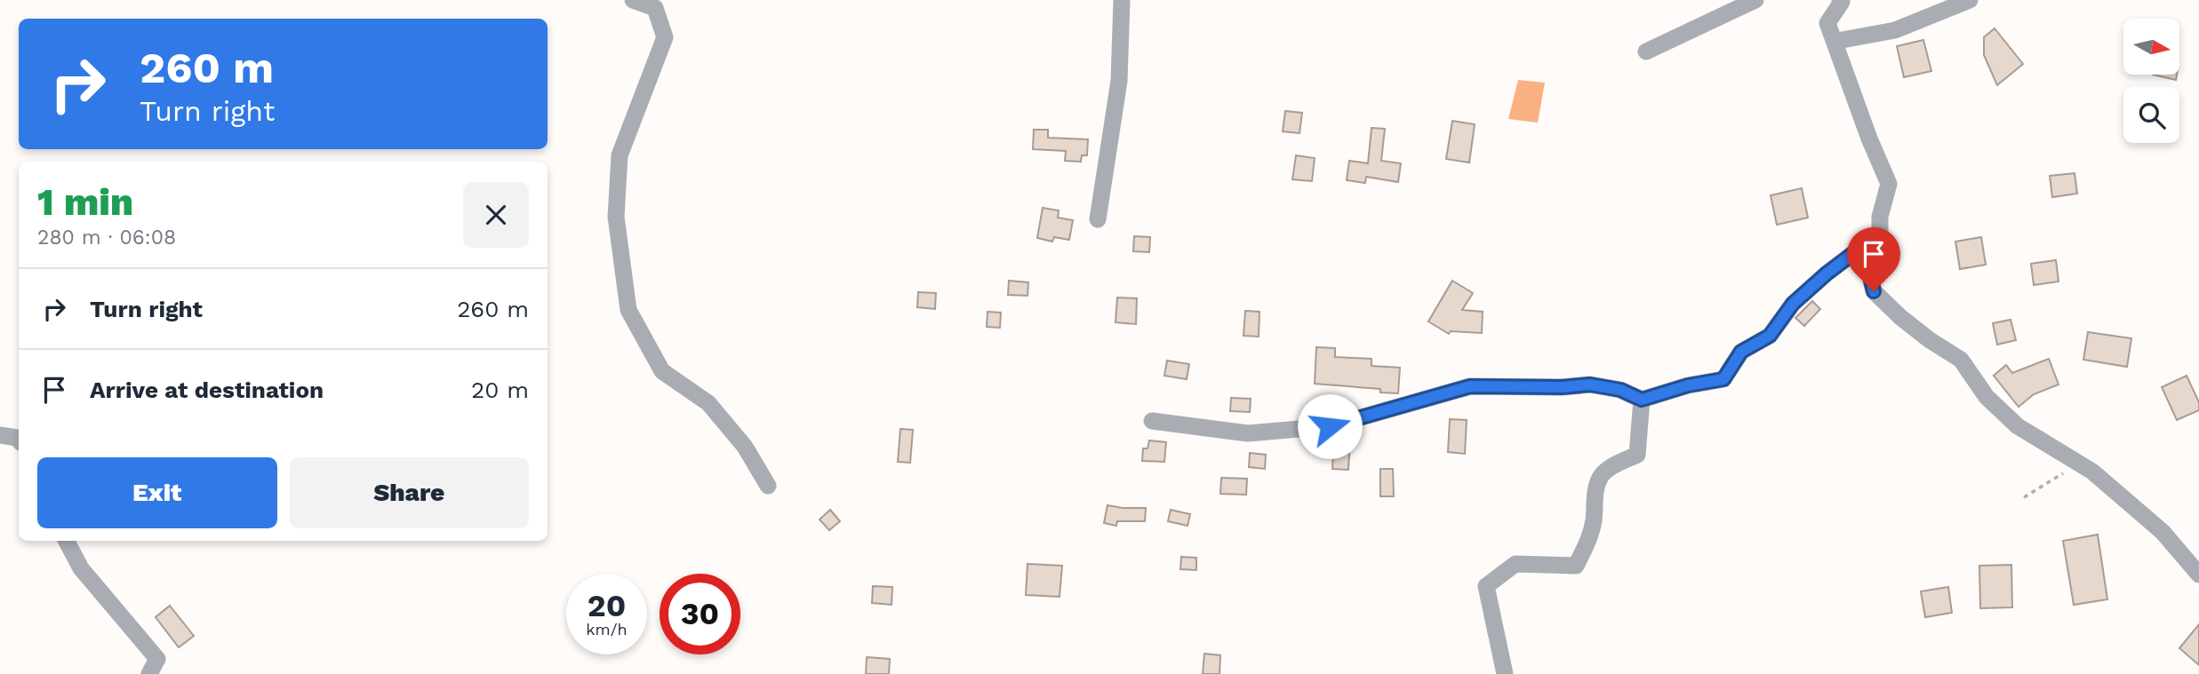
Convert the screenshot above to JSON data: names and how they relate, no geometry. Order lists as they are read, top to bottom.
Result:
{
  "north": "right",
  "page": {
    "turn": ["260 m", "Turn right"],
    "heading": ["1 min", "280 m · 06:08"],
    "list": [
      {
        "name": "Turn right",
        "value": "260 m"
      },
      {
        "name": "Arrive at destination",
        "value": "20 m"
      }
    ],
    "buttons": ["Exit", "Share"],
    "speed": "20 km/h",
    "limit": "30"
  }
}
